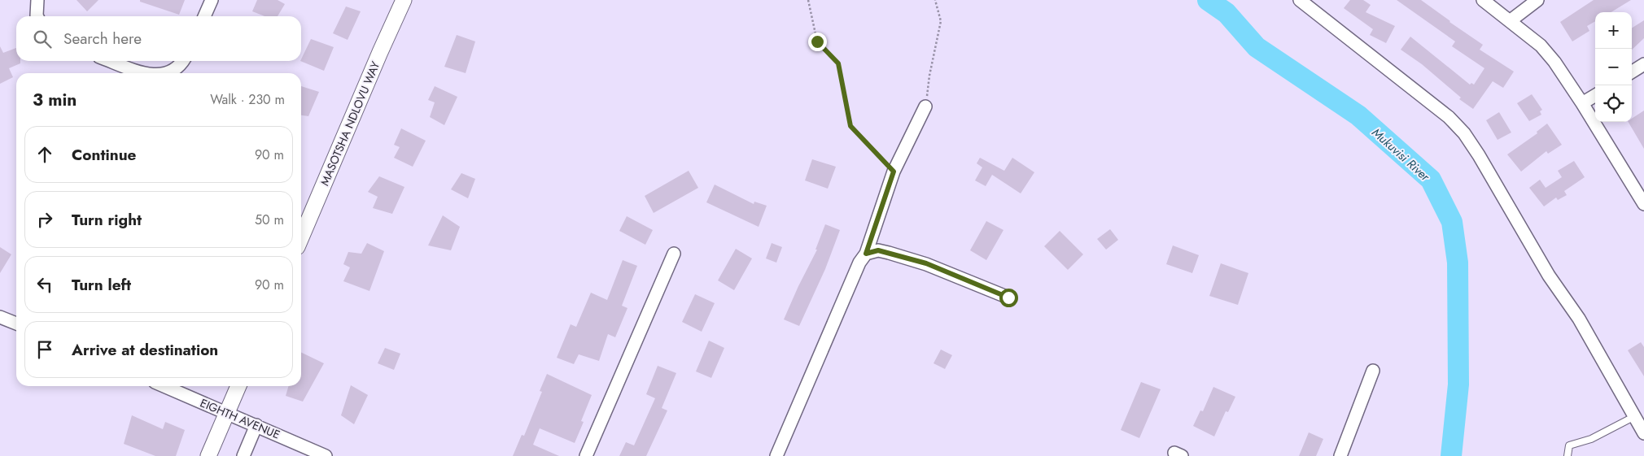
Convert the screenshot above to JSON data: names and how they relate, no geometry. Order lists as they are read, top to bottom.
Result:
{
  "streets": {
    "street": ["MASOTSHA NDLOVU WAY", "EIGHTH AVENUE"]
  },
  "water": ["Mukuvisi River"],
  "page": {
    "map_buttons": ["+", "−"],
    "search": "Search here",
    "heading": ["3 min", "Walk · 230 m"],
    "list": [
      ["Continue", "90 m"],
      ["Turn right", "50 m"],
      ["Turn left", "90 m"],
      "Arrive at destination"
    ]
  }
}
